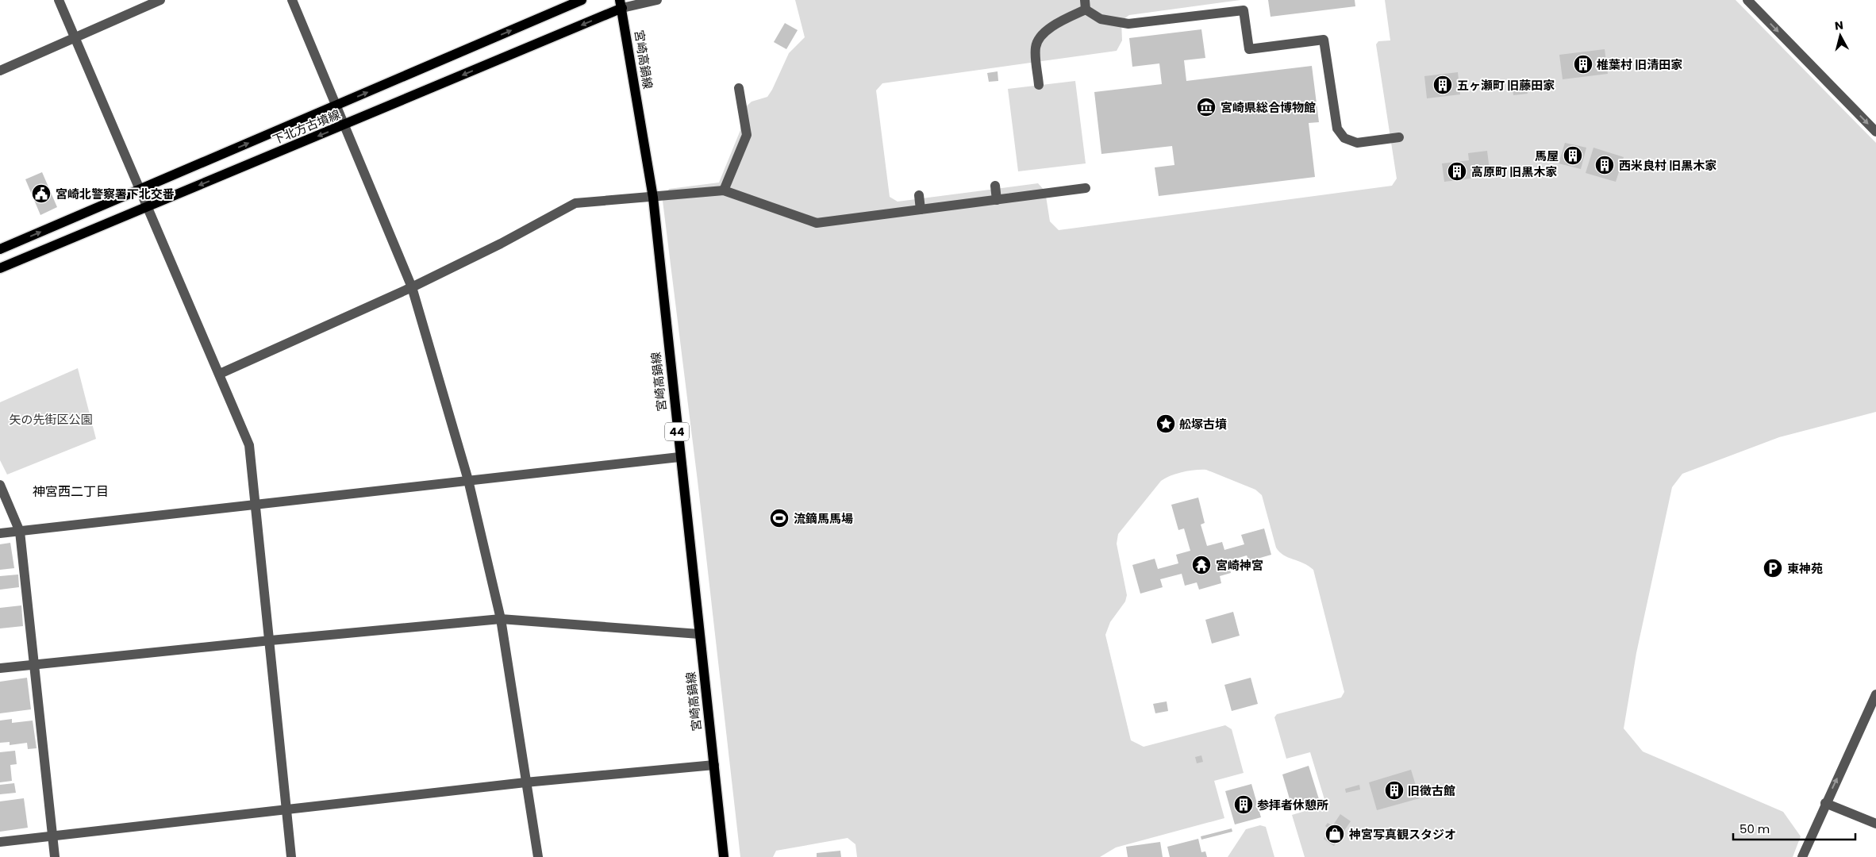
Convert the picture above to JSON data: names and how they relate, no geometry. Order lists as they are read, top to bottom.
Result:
{
  "streets": {
    "main road": ["宮崎高鍋線", "下北方古墳線", "44"]
  },
  "crossings": [
    ["宮崎高鍋線", "下北方古墳線"]
  ],
  "districts": ["神宮西二丁目"],
  "parks": ["矢の先街区公園"],
  "places": {
    "building": [
      "椎葉村 旧清田家",
      "五ヶ瀬町 旧藤田家",
      "馬屋",
      "西米良村 旧黒木家",
      "高原町 旧黒木家",
      "旧徴古館",
      "参拝者休憩所"
    ],
    "museum": ["宮崎県総合博物館"],
    "public building": ["宮崎北警察署下北交番"],
    "place": ["舩塚古墳"],
    "sports": ["流鏑馬馬場"],
    "temple": ["宮崎神宮"],
    "parking": ["東神苑"],
    "shop": ["神宮写真観スタジオ"]
  },
  "scale_bar": "50 m",
  "north": "top"
}
